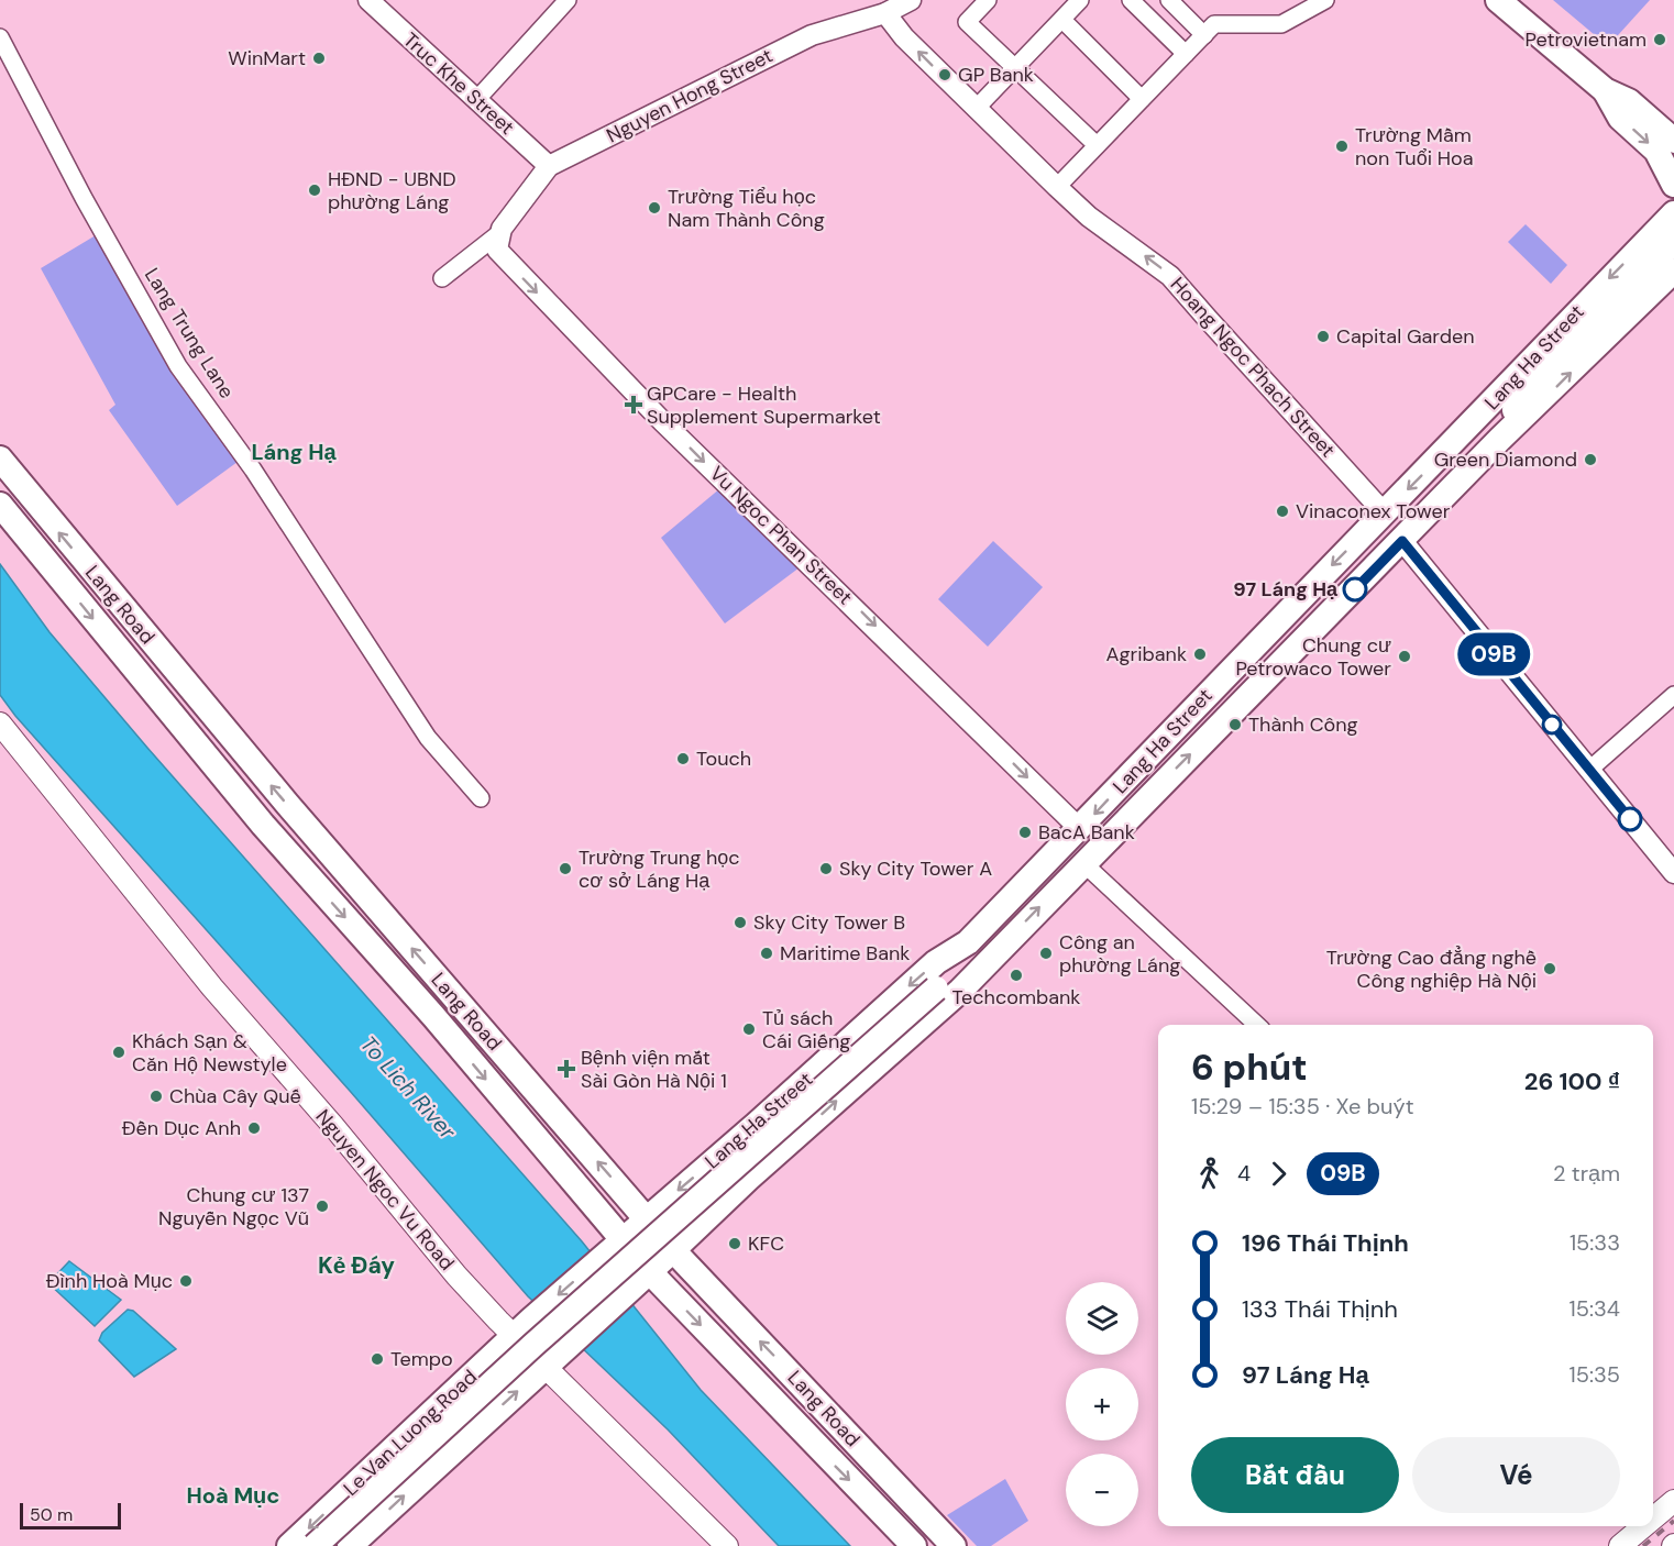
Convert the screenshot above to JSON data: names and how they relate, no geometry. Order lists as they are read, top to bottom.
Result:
{
  "streets": {
    "main road": [
      "Lang Ha Street",
      "Lang Road",
      "Nguyen Ngoc Vu Road",
      "Le Van Luong Road"
    ],
    "street": [
      "Truc Khe Street",
      "Nguyen Hong Street",
      "Lang Trung Lane",
      "Hoang Ngoc Phach Street",
      "Vu Ngoc Phan Street"
    ]
  },
  "crossings": [
    ["Truc Khe Street", "Nguyen Hong Street"],
    ["Nguyen Hong Street", "Hoang Ngoc Phach Street"],
    ["Nguyen Hong Street", "Vu Ngoc Phan Street"],
    ["Lang Ha Street", "Hoang Ngoc Phach Street"],
    ["Lang Ha Street", "Vu Ngoc Phan Street"],
    ["Lang Ha Street", "Lang Road"],
    ["Lang Ha Street", "Le Van Luong Road"],
    ["Lang Road", "Le Van Luong Road"],
    ["Nguyen Ngoc Vu Road", "Le Van Luong Road"]
  ],
  "one_way": ["Hoang Ngoc Phach Street", "Vu Ngoc Phan Street"],
  "districts": ["Láng Hạ", "Kẻ Đáy", "Hoà Mục"],
  "water": ["To Lich River"],
  "places": {
    "other": [
      "Petrovietnam",
      "WinMart",
      "GP Bank",
      "Trường Mầm non Tuổi Hoa",
      "HĐND - UBND phường Láng",
      "Trường Tiểu học Nam Thành Công",
      "Capital Garden",
      "Green Diamond",
      "Vinaconex Tower",
      "97 Láng Hạ",
      "Agribank",
      "Chung cư Petrowaco Tower",
      "Thành Công",
      "Touch",
      "BacA Bank",
      "Trường Trung học cơ sở Láng Hạ",
      "Sky City Tower A",
      "Sky City Tower B",
      "Maritime Bank",
      "Công an phường Láng",
      "Trường Cao đẳng nghề Công nghiệp Hà Nội",
      "Techcombank",
      "Tủ sách Cái Giếng",
      "Khách Sạn & Căn Hộ Newstyle",
      "Chùa Cây Quế",
      "Đền Dục Anh",
      "Chung cư 137 Nguyễn Ngọc Vũ",
      "KFC",
      "Đình Hoà Mục",
      "Tempo"
    ],
    "health": ["GPCare - Health Supplement Supermarket", "Bệnh viện mắt Sài Gòn Hà Nội 1"]
  },
  "lines": ["bus line 09B"],
  "scale_bar": "50 m",
  "page": {
    "on_map": "09B",
    "heading": ["6 phút", "15:29 – 15:35 · Xe buýt", "26 100 ₫"],
    "legs": ["4", "09B", "2 trạm"],
    "list": [
      {
        "name": "196 Thái Thịnh",
        "value": "15:33"
      },
      {
        "name": "133 Thái Thịnh",
        "value": "15:34"
      },
      {
        "name": "97 Láng Hạ",
        "value": "15:35"
      }
    ],
    "map_buttons": ["+", "−"],
    "buttons": ["Bắt đầu", "Vé"],
    "scale": "50 m"
  }
}
